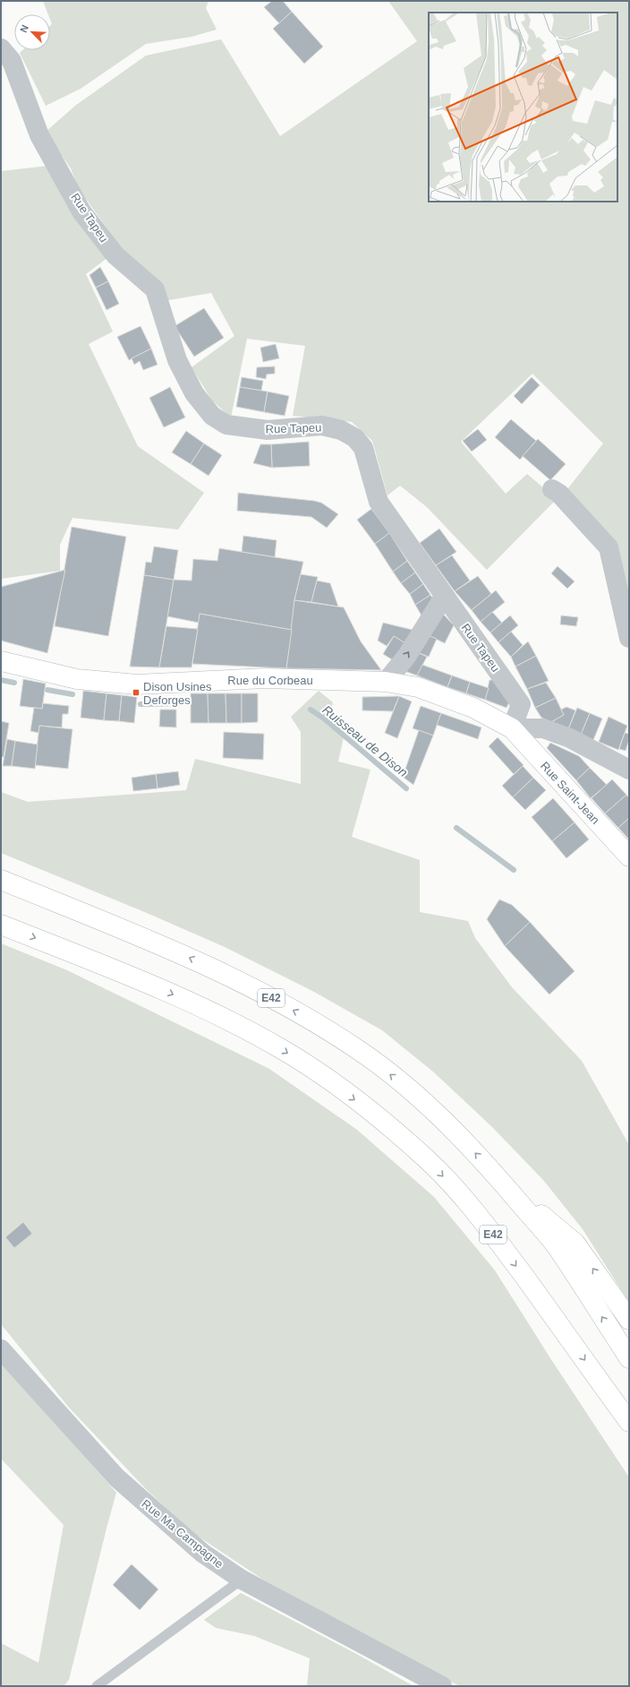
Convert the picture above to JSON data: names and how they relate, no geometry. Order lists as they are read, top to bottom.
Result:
{
  "streets": {
    "main road": ["Rue du Corbeau", "Rue Saint-Jean", "E42"],
    "street": ["Rue Tapeu", "Rue Ma Campagne"]
  },
  "crossings": [
    ["Rue Tapeu", "Rue du Corbeau"],
    ["Rue Tapeu", "Rue Saint-Jean"],
    ["Rue du Corbeau", "Rue Saint-Jean"]
  ],
  "water": ["Ruisseau de Dison"],
  "places": {
    "transit": ["Dison Usines Deforges"]
  },
  "north": "top left"
}
